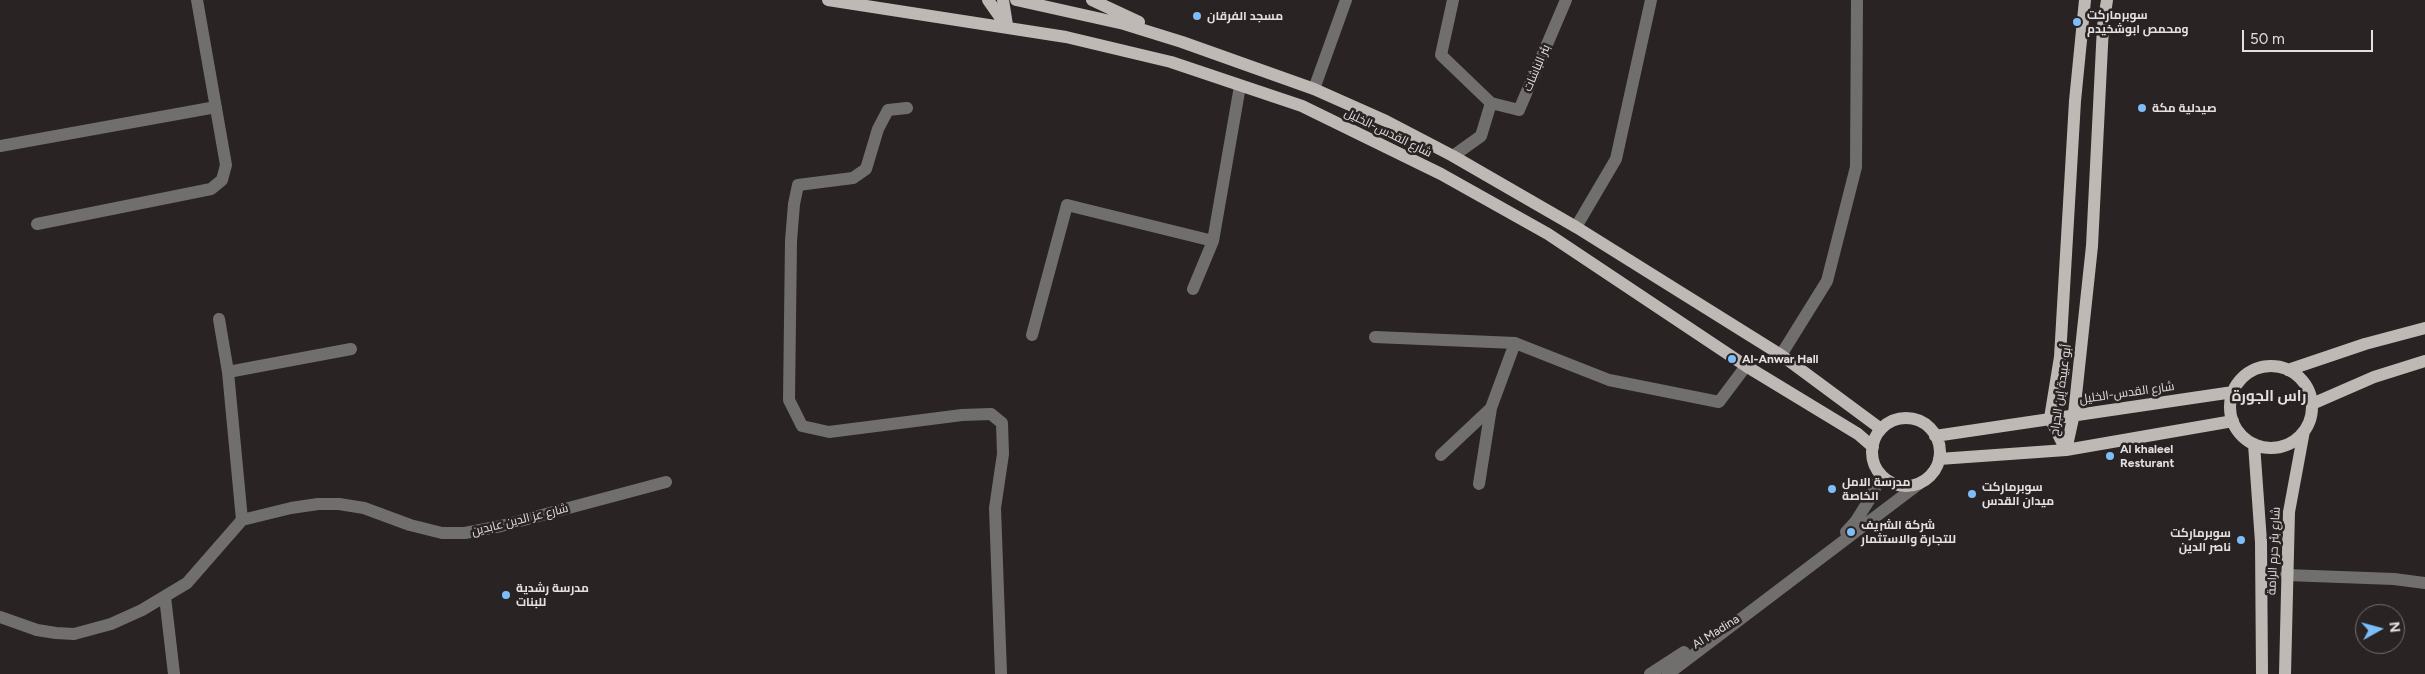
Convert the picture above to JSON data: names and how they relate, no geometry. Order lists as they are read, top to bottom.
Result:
{
  "streets": {
    "main road": ["شارع القدس-الخليل", "أبو عبيدة إبن الجراح", "شارع بئر حرم الرامة"],
    "street": ["بئر الباشات", "شارع عز الدين عابدين", "Al Madina"]
  },
  "crossings": [
    ["شارع القدس-الخليل", "أبو عبيدة إبن الجراح"],
    ["شارع القدس-الخليل", "شارع بئر حرم الرامة"]
  ],
  "districts": ["راس الجورة"],
  "places": [
    "مسجد الفرقان",
    "سوبرماركت ومحمص ابوشخيدم",
    "صيدلية مكة",
    "Al-Anwar Hall",
    "Al khaleel Resturant",
    "مدرسة الامل الخاصة",
    "سوبرماركت ميدان القدس",
    "شركة الشريف للتجارة والاستثمار",
    "سوبرماركت ناصر الدين",
    "مدرسة رشدية للبنات"
  ],
  "scale_bar": "50 m",
  "north": "right"
}
